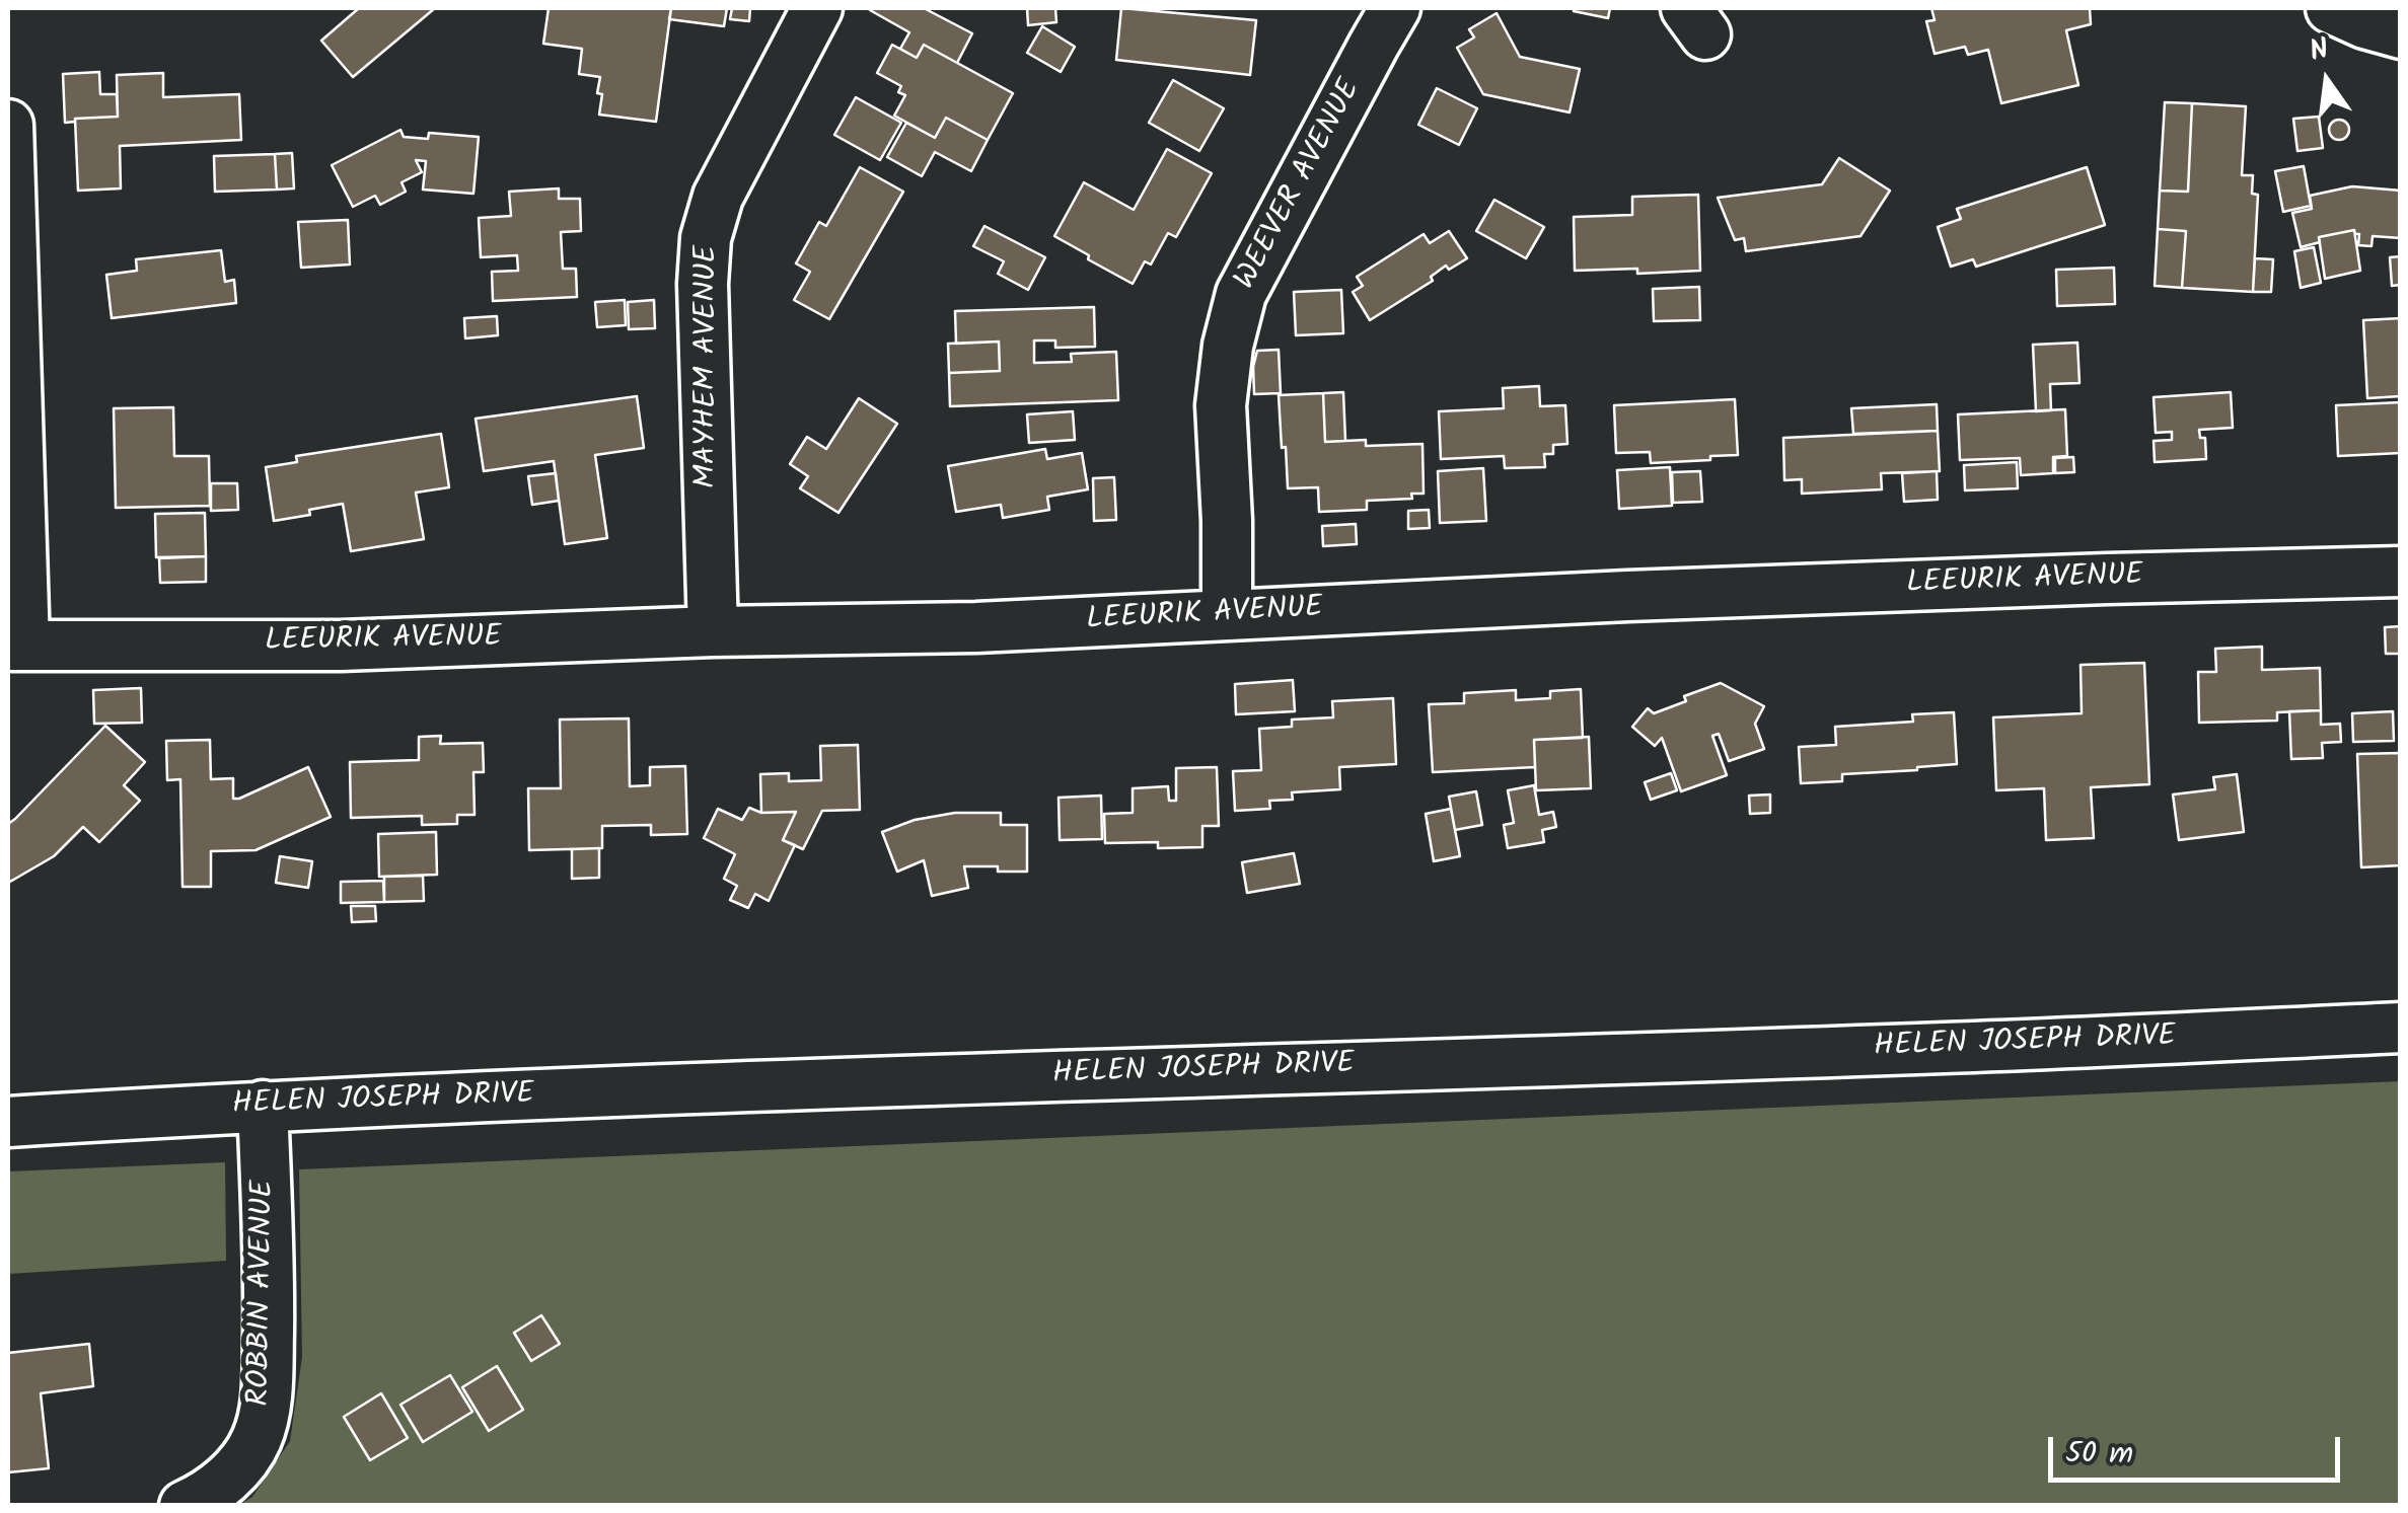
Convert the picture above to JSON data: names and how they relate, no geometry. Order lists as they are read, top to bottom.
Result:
{
  "streets": {
    "street": [
      "WEEVER AVENUE",
      "MAYHEM AVENUE",
      "LEEURIK AVENUE",
      "HELEN JOSEPH DRIVE",
      "ROBBIN AVENUE"
    ]
  },
  "crossings": [
    ["WEEVER AVENUE", "LEEURIK AVENUE"],
    ["MAYHEM AVENUE", "LEEURIK AVENUE"],
    ["HELEN JOSEPH DRIVE", "ROBBIN AVENUE"]
  ],
  "scale_bar": "50 m",
  "north": "top"
}
